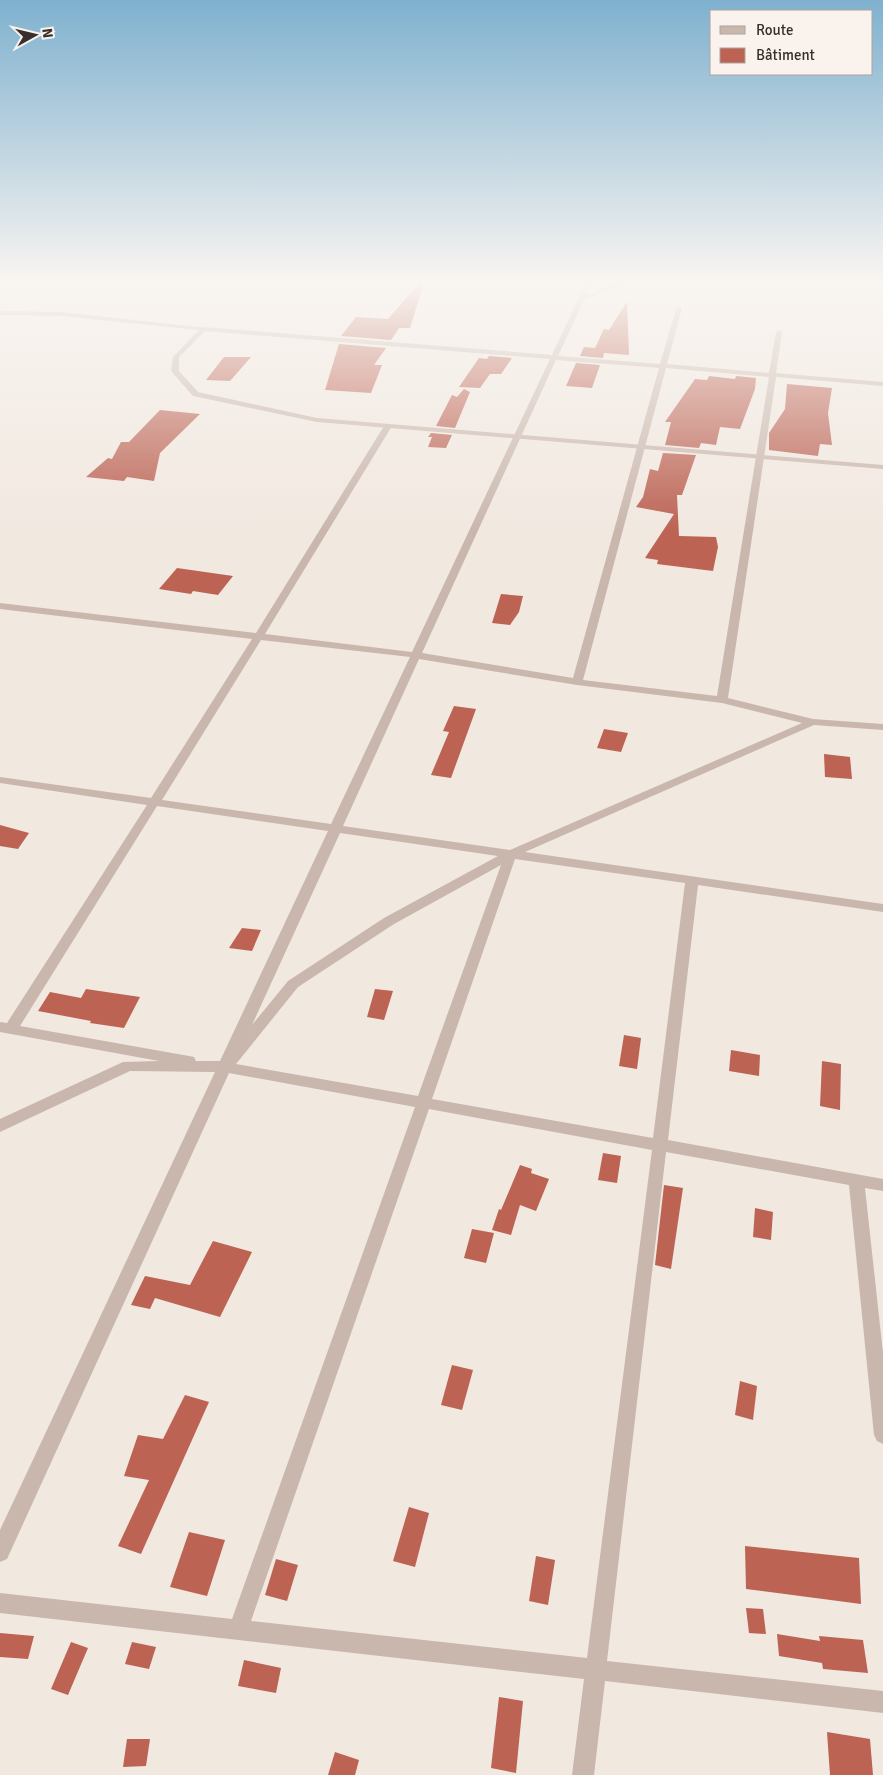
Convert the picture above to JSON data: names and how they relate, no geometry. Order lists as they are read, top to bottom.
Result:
{
  "legend": ["Route", "Bâtiment"],
  "north": "right"
}
